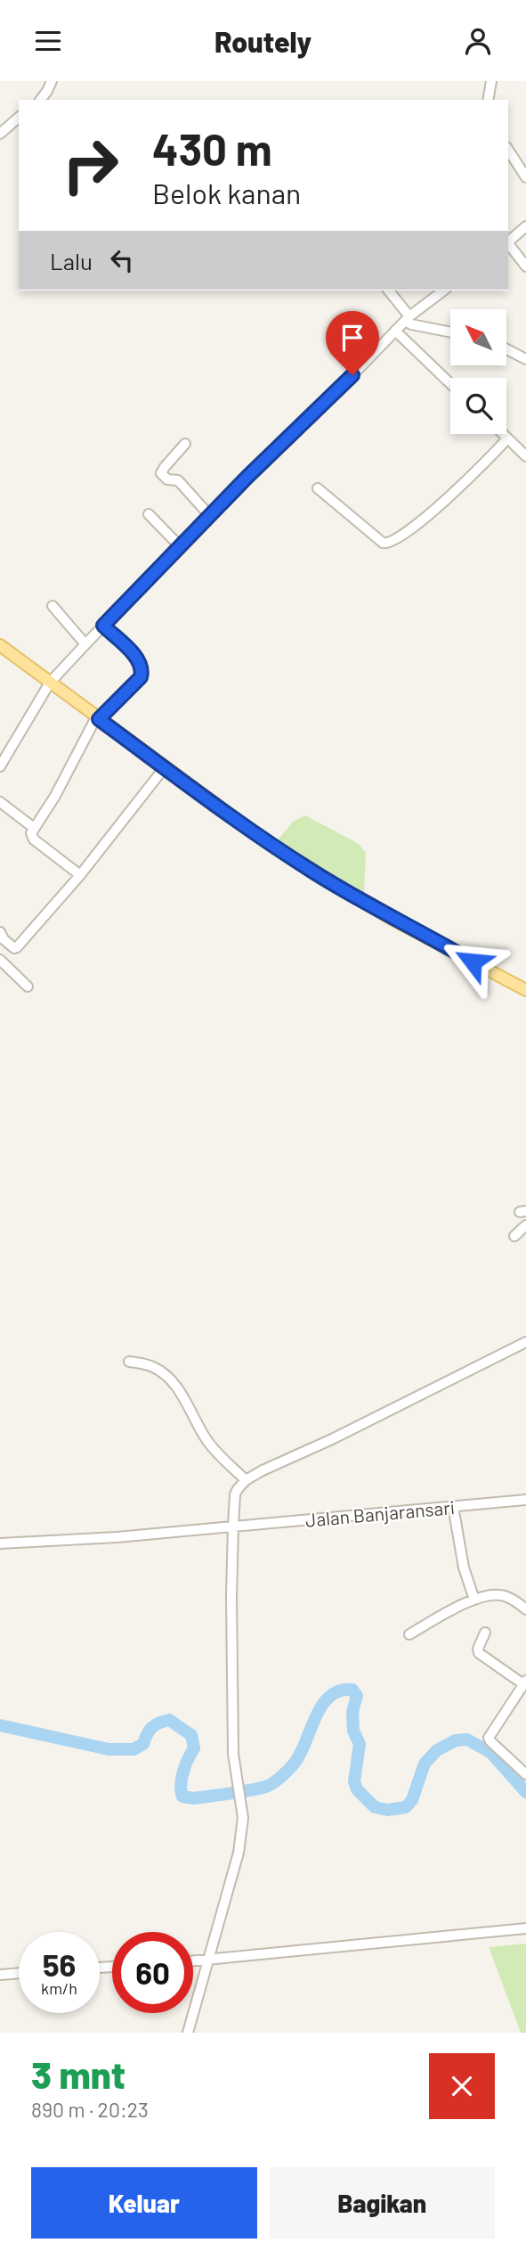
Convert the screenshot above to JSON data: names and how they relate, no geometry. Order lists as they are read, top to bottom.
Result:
{
  "streets": {
    "street": ["Jalan Banjaransari"]
  },
  "north": "top left",
  "page": {
    "header": "Routely",
    "turn": ["430 m", "Belok kanan"],
    "then": "Lalu",
    "speed": "56 km/h",
    "limit": "60",
    "heading": ["3 mnt", "890 m · 20:23"],
    "buttons": ["Keluar", "Bagikan"]
  }
}
